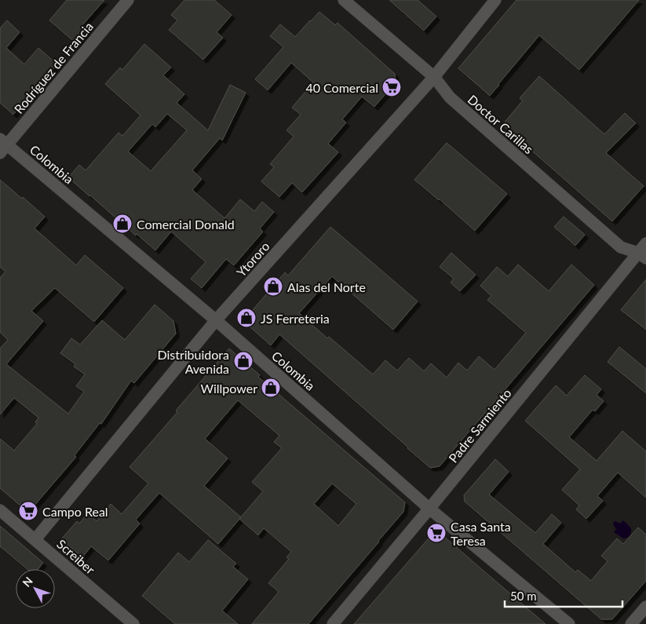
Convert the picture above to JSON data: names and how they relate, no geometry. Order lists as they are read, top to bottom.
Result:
{
  "streets": {
    "street": [
      "Rodríguez de Francia",
      "Doctor Carillas",
      "Colombia",
      "Ytororo",
      "Padre Sarmiento",
      "Screiber"
    ]
  },
  "crossings": [
    ["Rodríguez de Francia", "Colombia"],
    ["Doctor Carillas", "Ytororo"],
    ["Doctor Carillas", "Padre Sarmiento"],
    ["Colombia", "Ytororo"],
    ["Colombia", "Padre Sarmiento"],
    ["Ytororo", "Screiber"]
  ],
  "places": {
    "supermarket": ["40 Comercial", "Campo Real", "Casa Santa Teresa"],
    "shop": [
      "Comercial Donald",
      "Alas del Norte",
      "JS Ferreteria",
      "Distribuidora Avenida",
      "Willpower"
    ]
  },
  "scale_bar": "50 m",
  "north": "top left"
}
